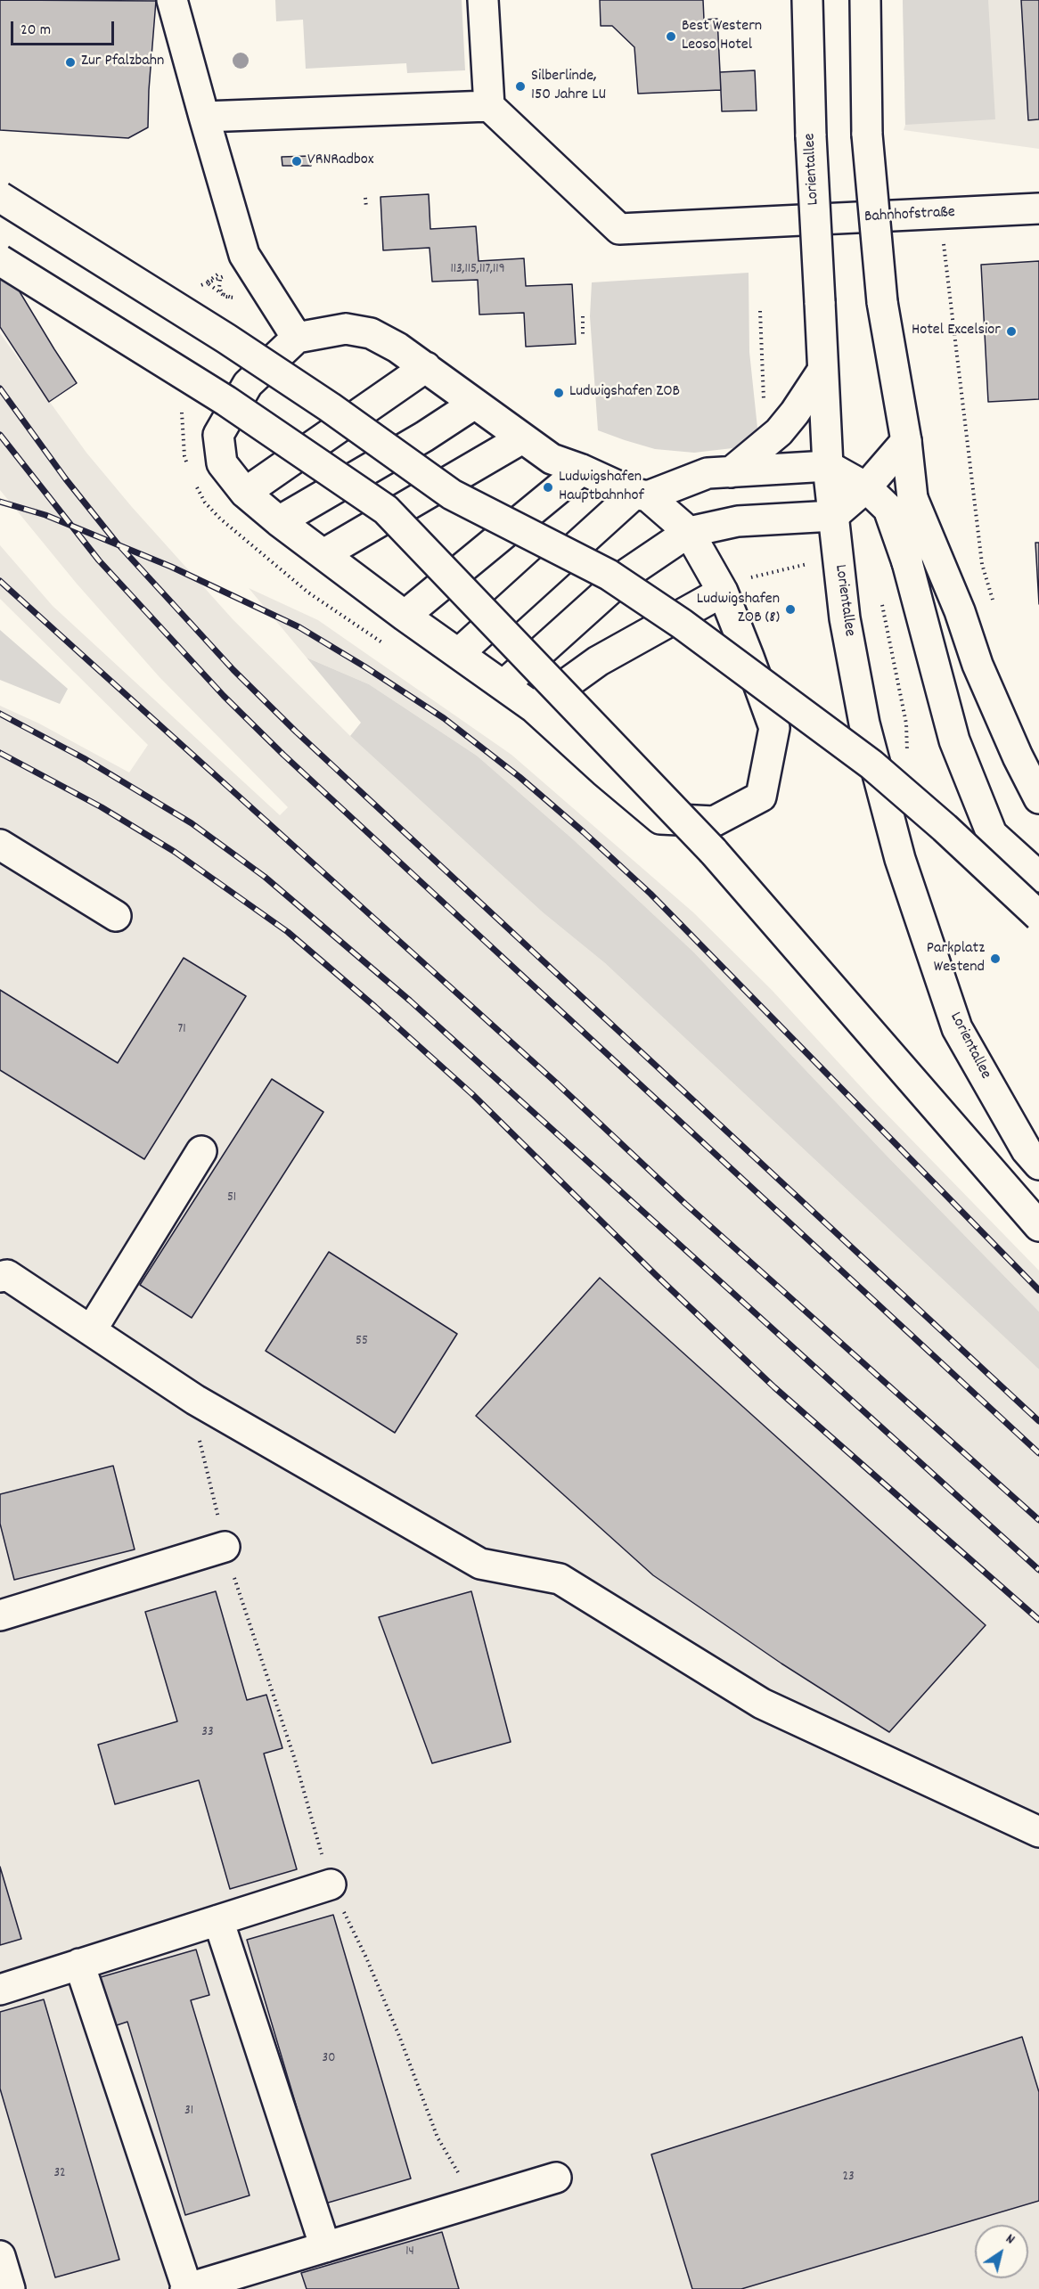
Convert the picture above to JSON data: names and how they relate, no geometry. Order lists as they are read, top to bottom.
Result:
{
  "streets": {
    "main road": ["Lorientallee", "Bahnhofstraße"]
  },
  "places": [
    "Best Western Leoso Hotel",
    "Zur Pfalzbahn",
    "Silberlinde, 150 Jahre LU",
    "VRNRadbox",
    "Hotel Excelsior",
    "Ludwigshafen ZOB",
    "Ludwigshafen Hauptbahnhof",
    "Ludwigshafen ZOB (8)",
    "Parkplatz Westend"
  ],
  "house_numbers": [
    "113,115,117,119",
    "71",
    "51",
    "55",
    "33",
    "30",
    "31",
    "32",
    "23",
    "14"
  ],
  "scale_bar": "20 m",
  "north": "top right"
}
